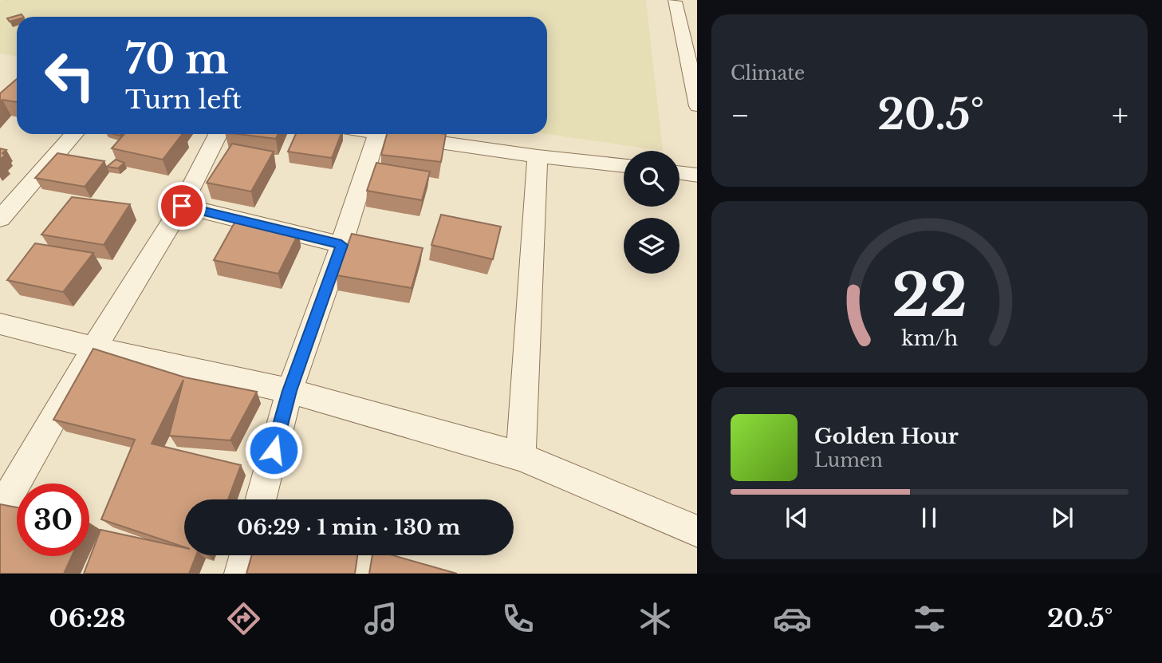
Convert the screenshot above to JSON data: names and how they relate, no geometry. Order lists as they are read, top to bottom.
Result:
{
  "page": {
    "tile": "Climate",
    "turn": ["70 m", "Turn left"],
    "heat": ["−", "20.5°", "+"],
    "song": ["Golden Hour", "Lumen"],
    "limit": "30",
    "trip": "06:29 · 1 min · 130 m",
    "tabs": ["06:28", "20.5°"],
    "gauge": ["22", "km/h"]
  }
}
